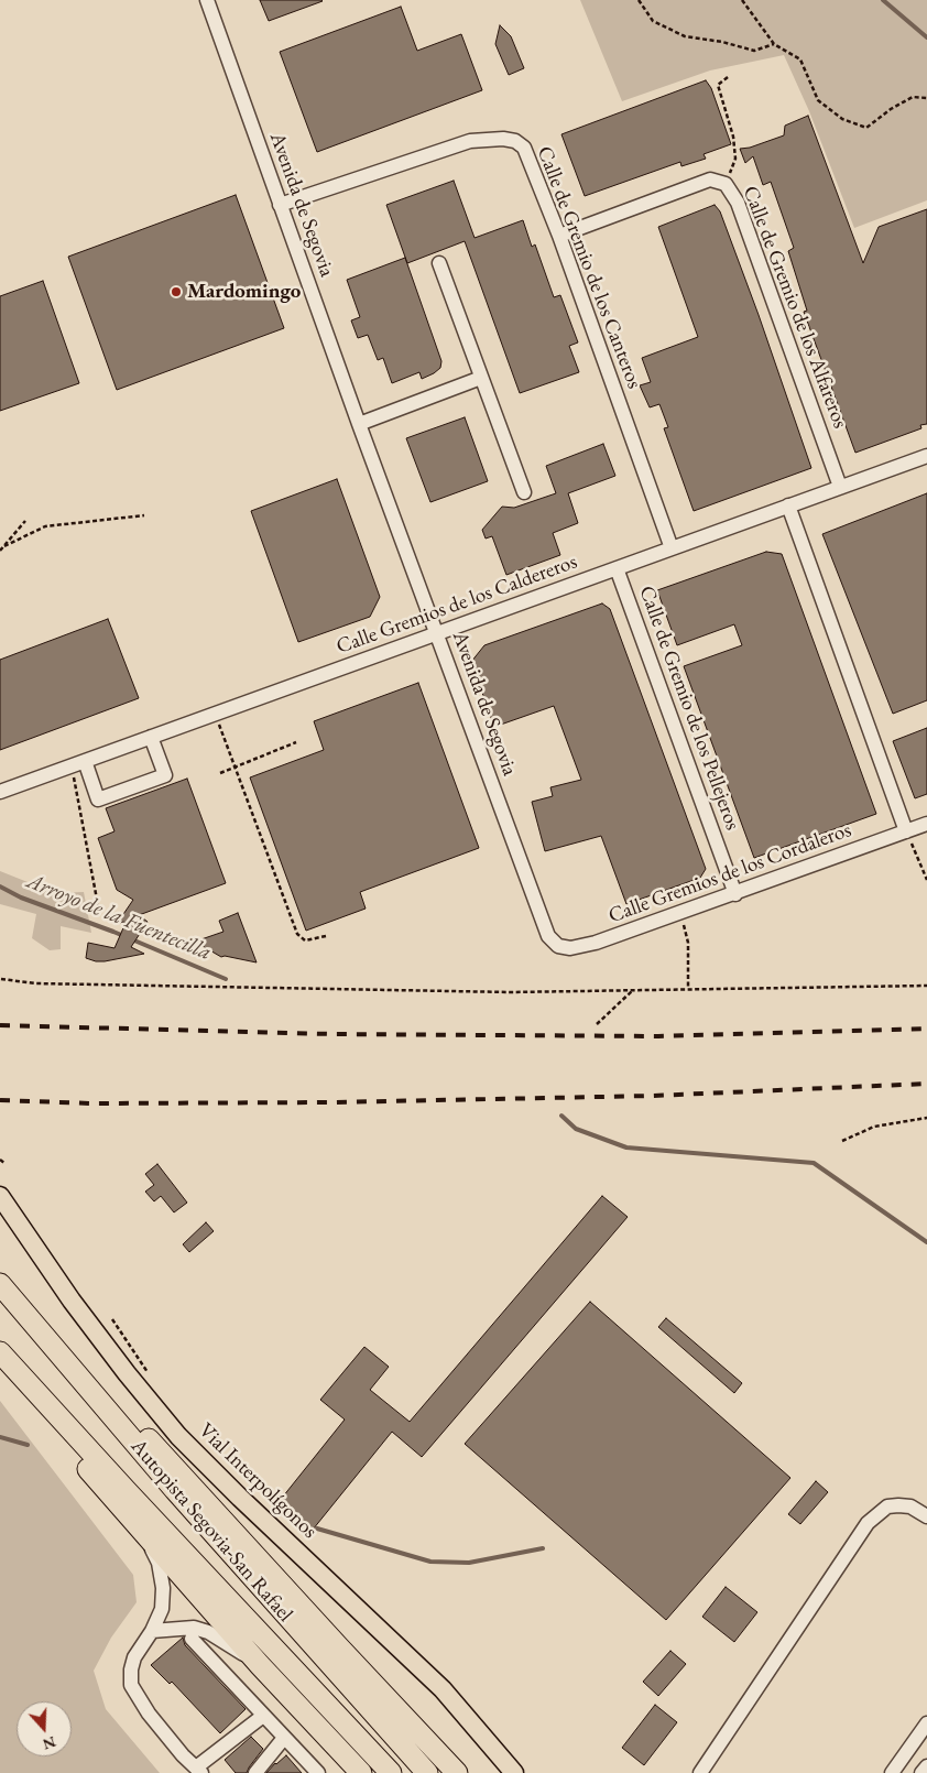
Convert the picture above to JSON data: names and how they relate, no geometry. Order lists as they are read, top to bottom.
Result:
{
  "streets": {
    "highway": ["Autopista Segovia-San Rafael"],
    "main road": ["Vial Interpolígonos"],
    "street": [
      "Avenida de Segovia",
      "Calle de Gremio de los Canteros",
      "Calle de Gremio de los Alfareros",
      "Calle Gremios de los Caldereros",
      "Calle de Gremio de los Pellejeros",
      "Calle Gremios de los Cordaleros"
    ]
  },
  "crossings": [
    ["Avenida de Segovia", "Calle de Gremio de los Canteros"],
    ["Avenida de Segovia", "Calle Gremios de los Caldereros"],
    ["Avenida de Segovia", "Calle Gremios de los Cordaleros"],
    ["Calle de Gremio de los Canteros", "Calle de Gremio de los Alfareros"],
    ["Calle de Gremio de los Canteros", "Calle Gremios de los Caldereros"],
    ["Calle de Gremio de los Alfareros", "Calle Gremios de los Caldereros"],
    ["Calle Gremios de los Caldereros", "Calle de Gremio de los Pellejeros"],
    ["Calle de Gremio de los Pellejeros", "Calle Gremios de los Cordaleros"]
  ],
  "water": ["Arroyo de la Fuentecilla"],
  "places": ["Mardomingo"],
  "north": "bottom"
}
